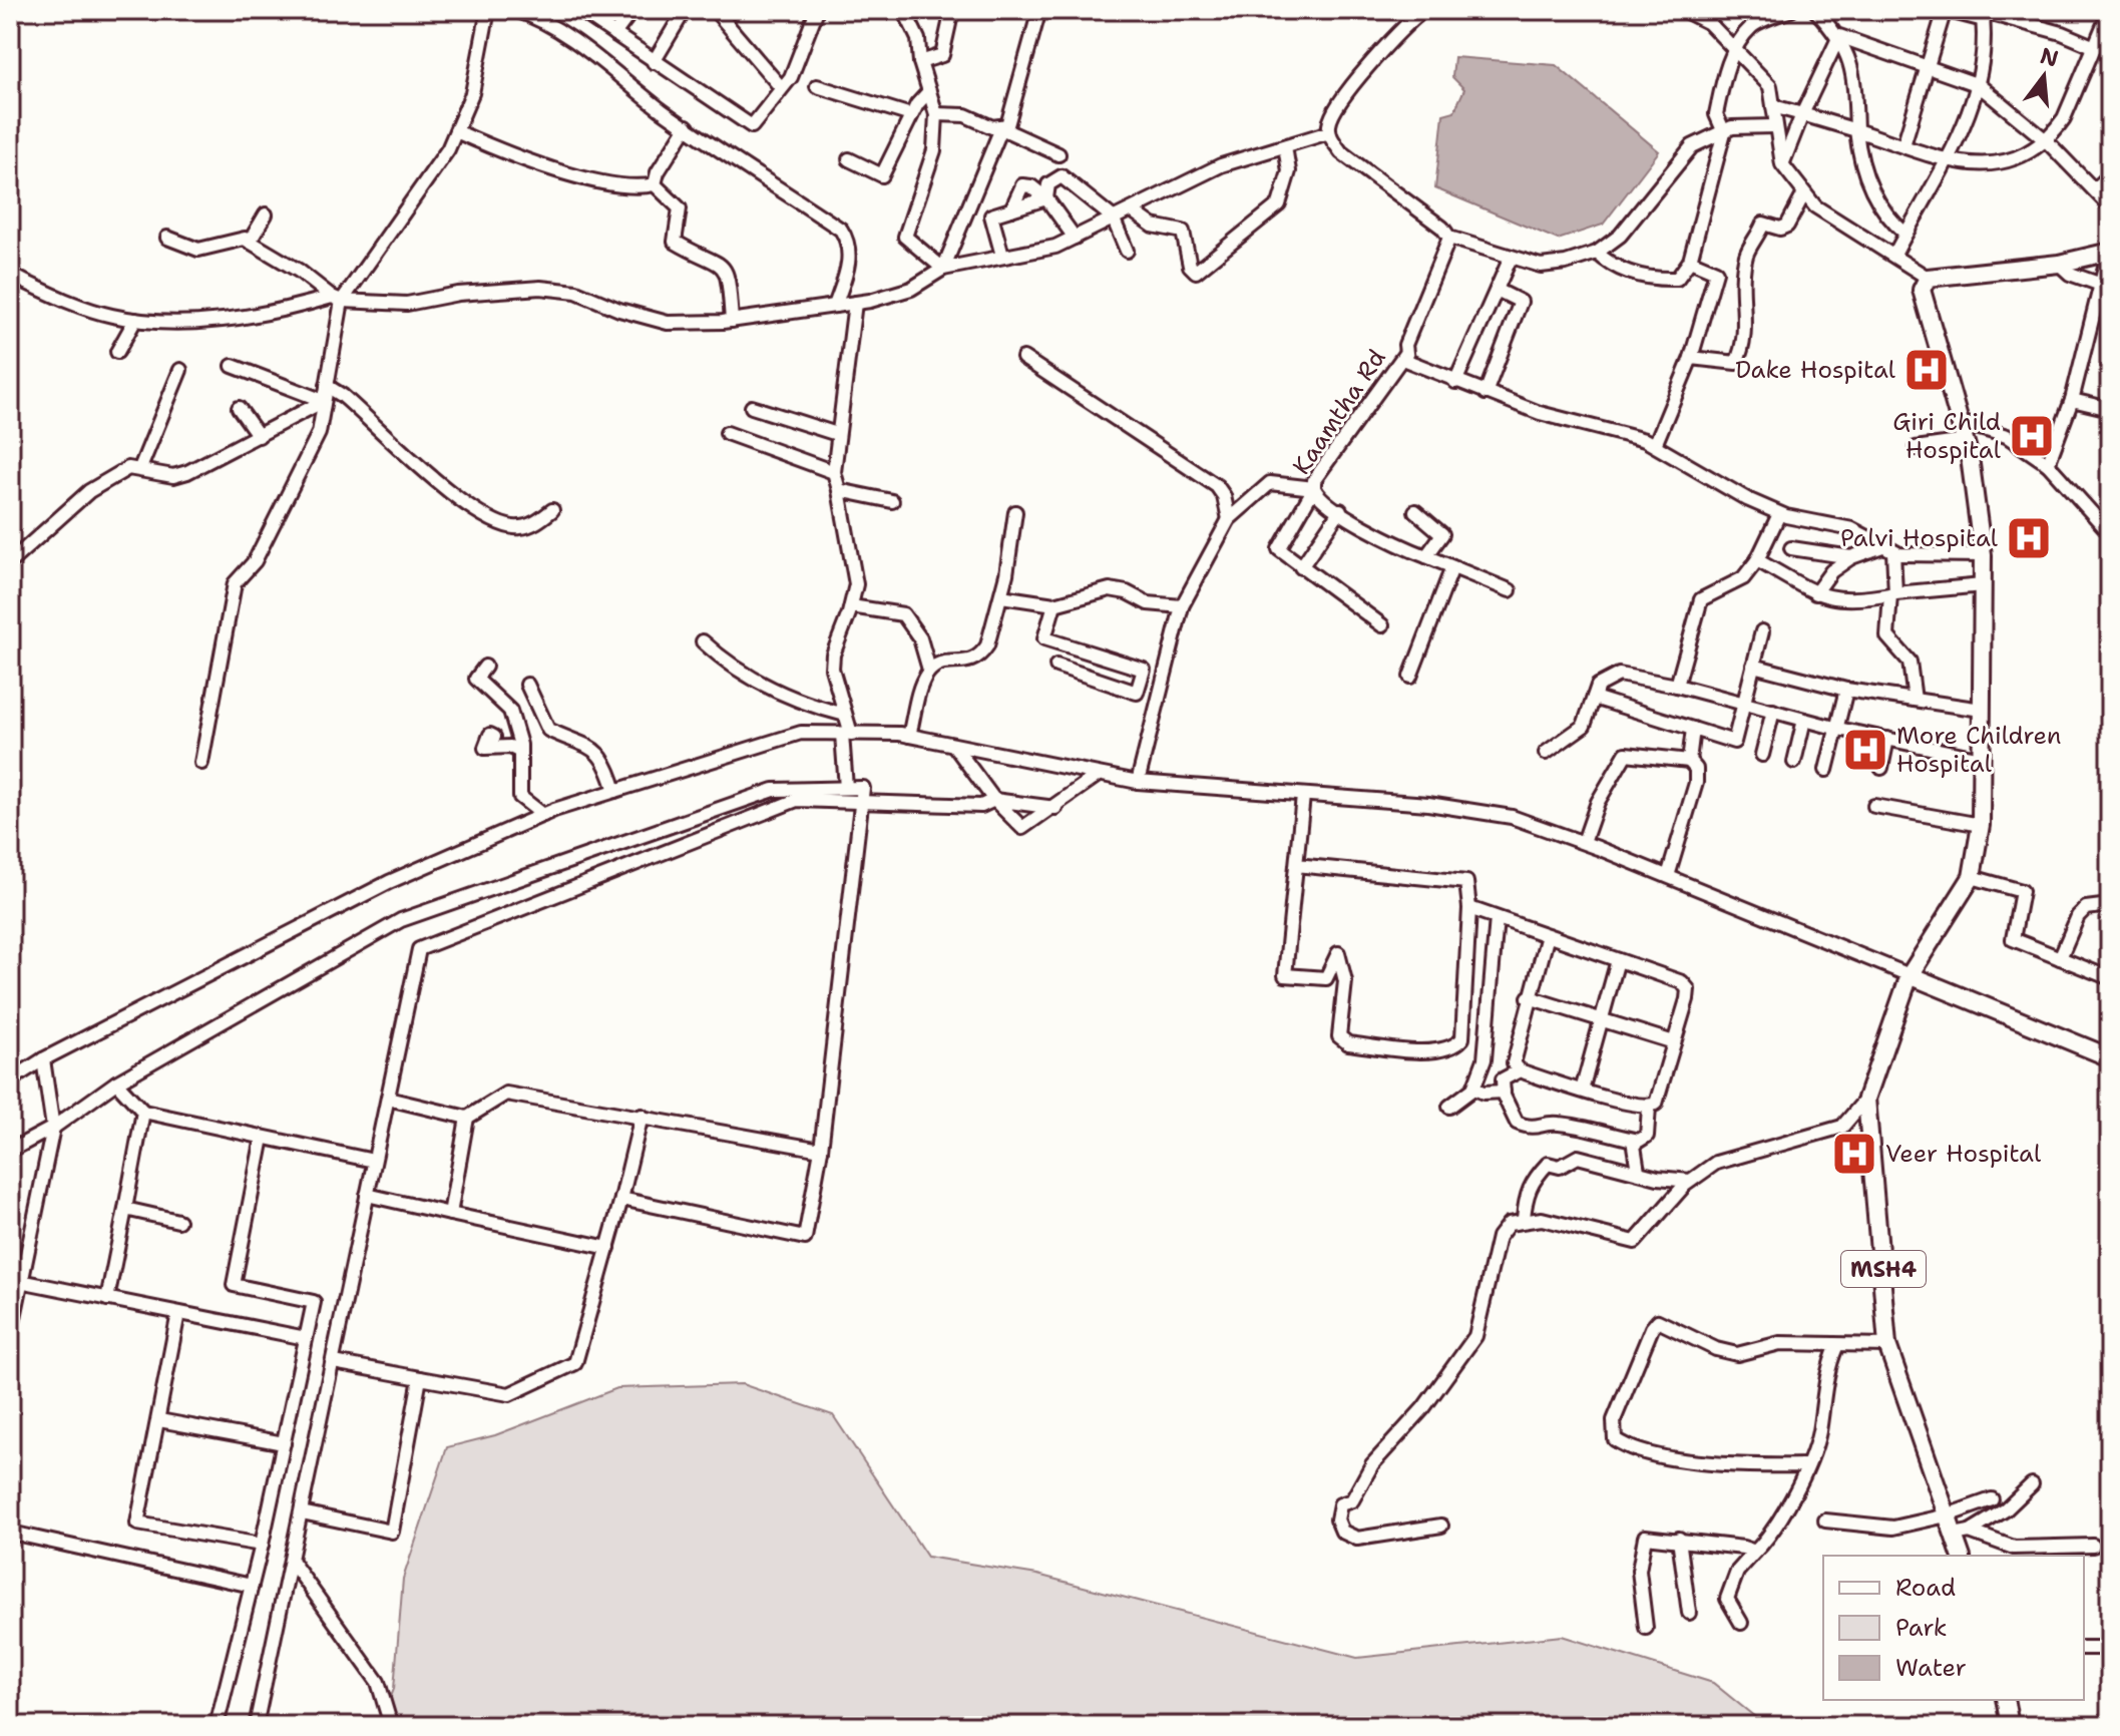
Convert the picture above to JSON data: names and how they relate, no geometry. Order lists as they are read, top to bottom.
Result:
{
  "streets": {
    "main road": ["MSH4"],
    "street": ["Kaamtha Rd"]
  },
  "places": {
    "hospital": [
      "Dake Hospital",
      "Giri Child Hospital",
      "Palvi Hospital",
      "More Children Hospital",
      "Veer Hospital"
    ]
  },
  "legend": ["Road", "Park", "Water"],
  "north": "top"
}
